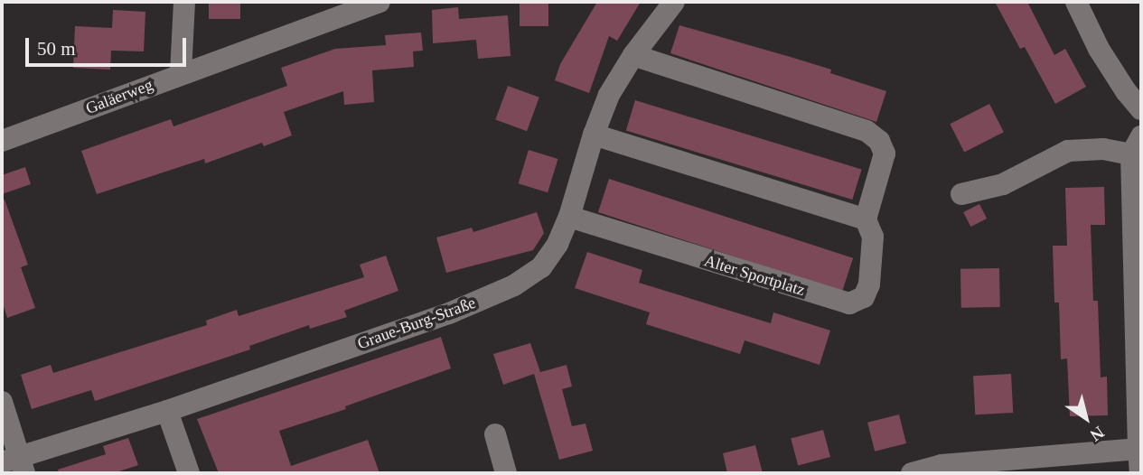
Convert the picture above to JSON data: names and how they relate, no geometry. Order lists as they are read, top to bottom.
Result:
{
  "streets": {
    "street": ["Galäerweg", "Alter Sportplatz", "Graue-Burg-Straße"]
  },
  "crossings": [
    ["Alter Sportplatz", "Graue-Burg-Straße"]
  ],
  "scale_bar": "50 m",
  "north": "bottom right"
}
